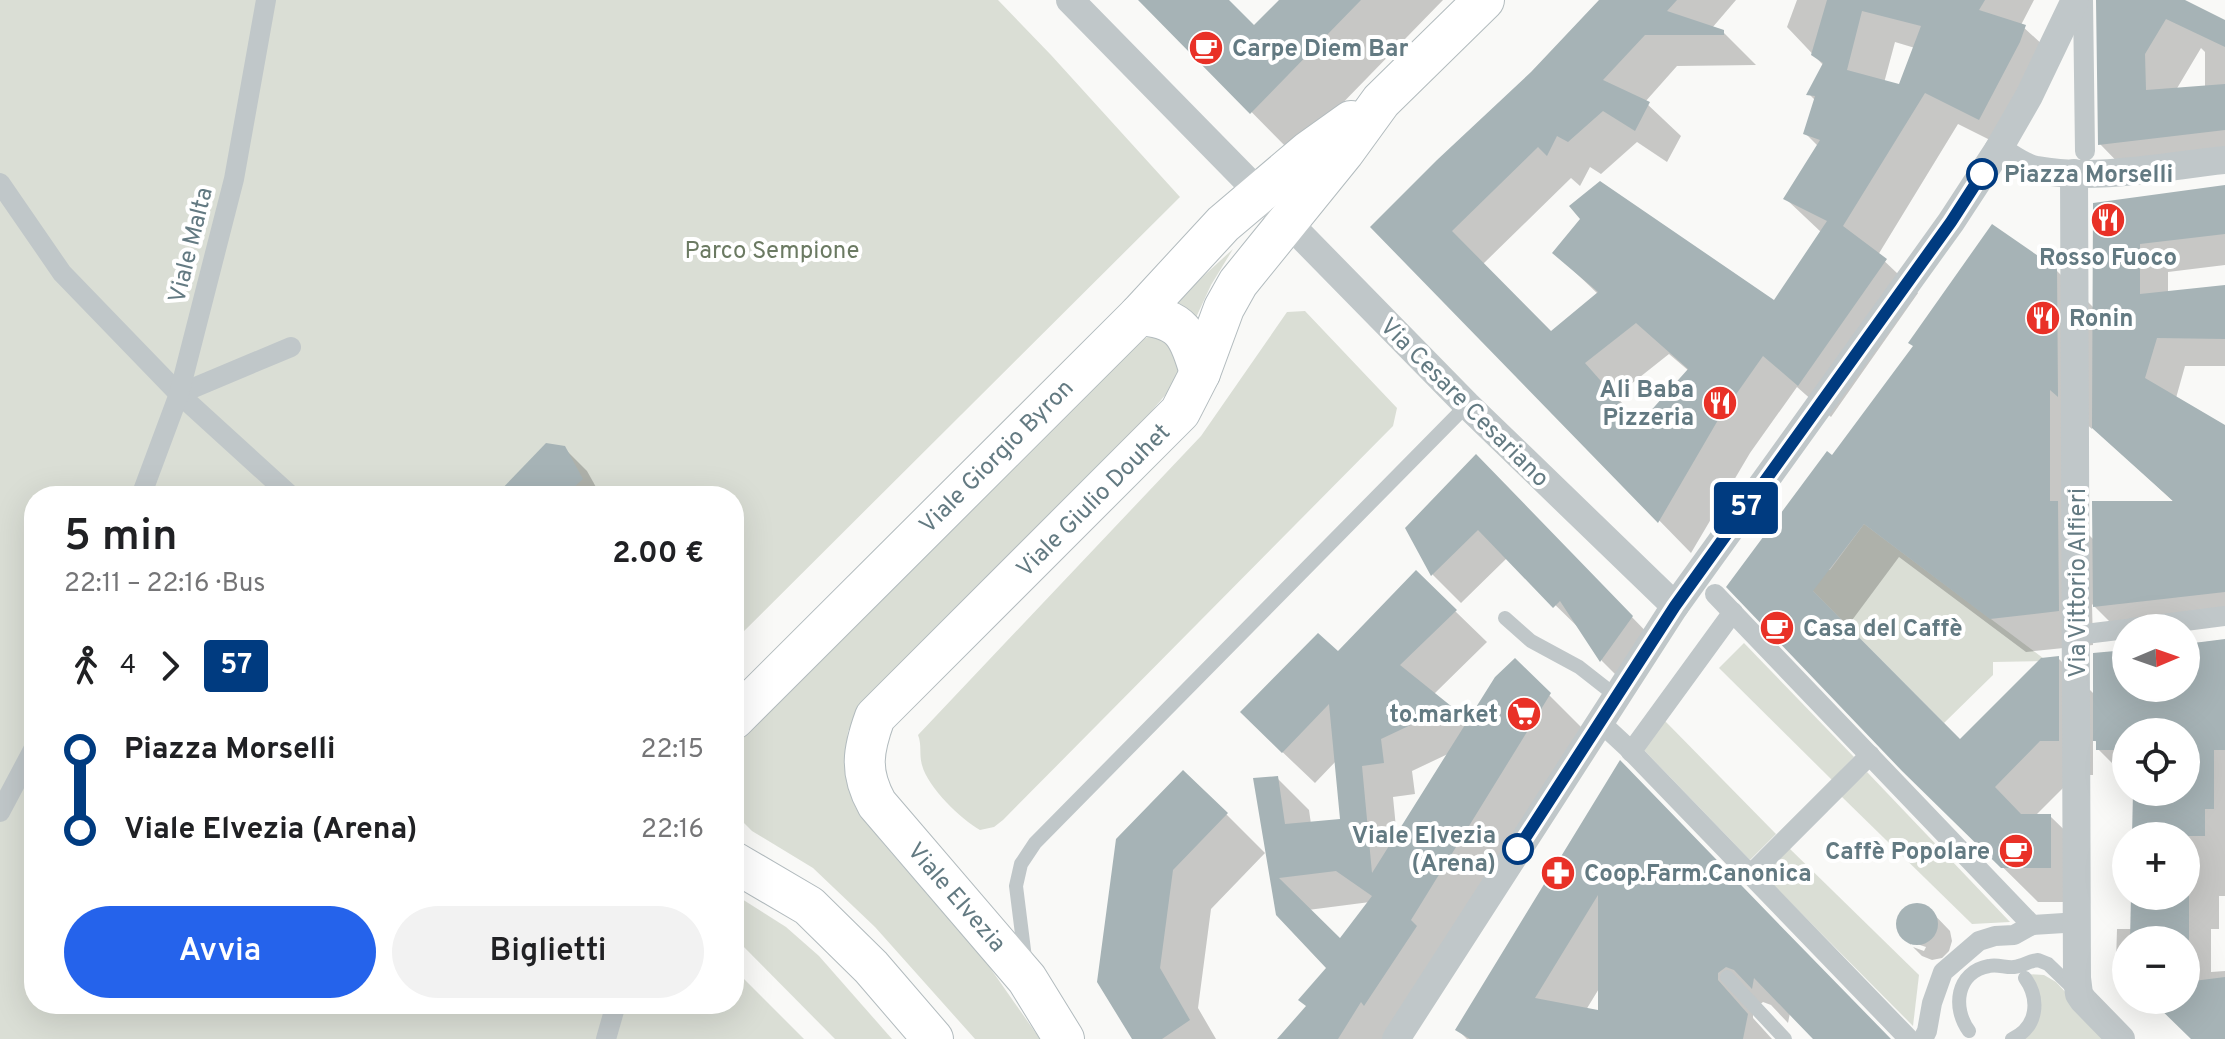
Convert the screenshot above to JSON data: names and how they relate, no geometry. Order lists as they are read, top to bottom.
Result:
{
  "streets": {
    "main road": ["Viale Giorgio Byron", "Viale Giulio Douhet", "Viale Elvezia"],
    "street": ["Viale Malta", "Via Cesare Cesariano", "Via Vittorio Alfieri"]
  },
  "crossings": [
    ["Via Cesare Cesariano", "Viale Giorgio Byron"],
    ["Via Cesare Cesariano", "Viale Giulio Douhet"],
    ["Viale Giorgio Byron", "Viale Giulio Douhet"],
    ["Viale Giulio Douhet", "Viale Elvezia"]
  ],
  "parks": ["Parco Sempione"],
  "places": {
    "cafe": ["Carpe Diem Bar", "Casa del Caffè", "Caffè Popolare"],
    "other": ["Piazza Morselli", "Viale Elvezia (Arena)"],
    "restaurant": ["Rosso Fuoco", "Ronin", "Ali Baba Pizzeria"],
    "supermarket": ["to.market"],
    "pharmacy": ["Coop.Farm.Canonica"]
  },
  "lines": ["bus line 57"],
  "north": "right",
  "page": {
    "on_map": "57",
    "heading": ["5 min", "22:11 – 22:16 · Bus", "2.00 €"],
    "map_buttons": ["+", "−"],
    "legs": ["4", "57"],
    "list": [
      {
        "name": "Piazza Morselli",
        "value": "22:15"
      },
      {
        "name": "Viale Elvezia (Arena)",
        "value": "22:16"
      }
    ],
    "buttons": ["Avvia", "Biglietti"]
  }
}
